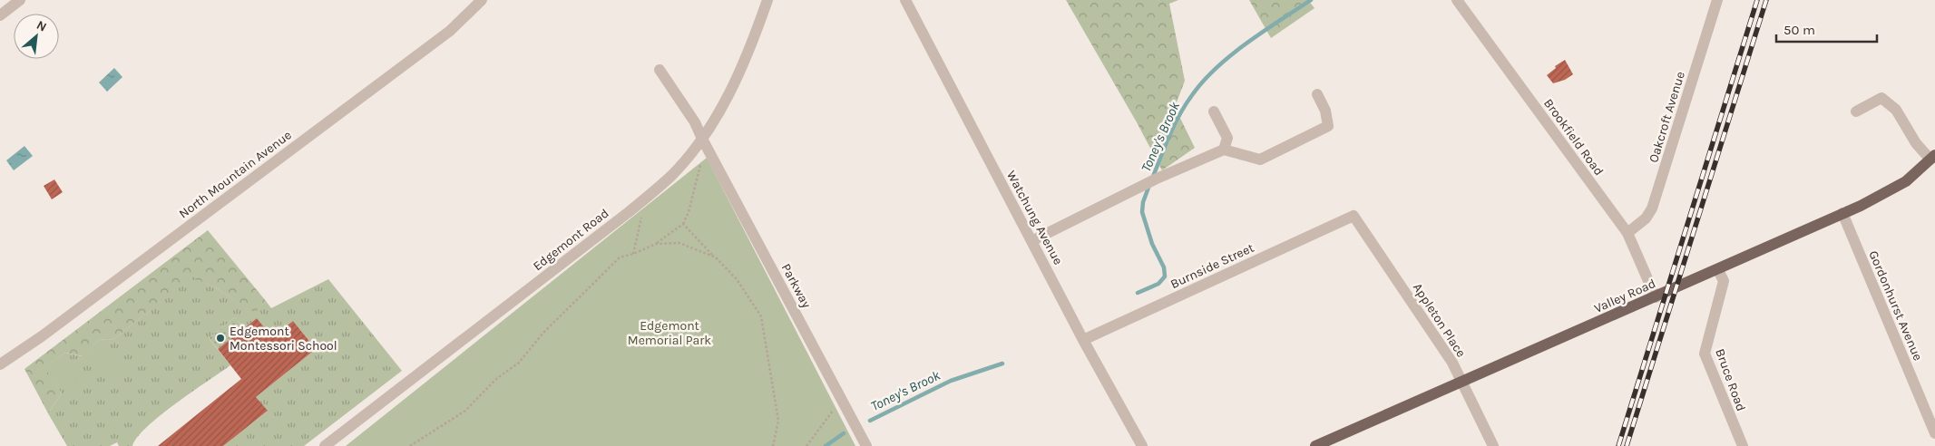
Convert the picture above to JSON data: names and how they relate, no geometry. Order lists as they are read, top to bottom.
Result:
{
  "streets": {
    "main road": ["Valley Road"],
    "street": [
      "Oakcroft Avenue",
      "Brookfield Road",
      "North Mountain Avenue",
      "Watchung Avenue",
      "Edgemont Road",
      "Burnside Street",
      "Parkway",
      "Gordonhurst Avenue",
      "Appleton Place",
      "Bruce Road"
    ]
  },
  "crossings": [
    ["Oakcroft Avenue", "Brookfield Road"],
    ["Brookfield Road", "Valley Road"],
    ["Watchung Avenue", "Burnside Street"],
    ["Edgemont Road", "Parkway"],
    ["Burnside Street", "Appleton Place"],
    ["Valley Road", "Gordonhurst Avenue"],
    ["Valley Road", "Appleton Place"],
    ["Valley Road", "Bruce Road"]
  ],
  "water": ["Toney's Brook"],
  "parks": ["Edgemont Memorial Park"],
  "places": ["Edgemont Montessori School"],
  "scale_bar": "50 m",
  "north": "top right"
}
